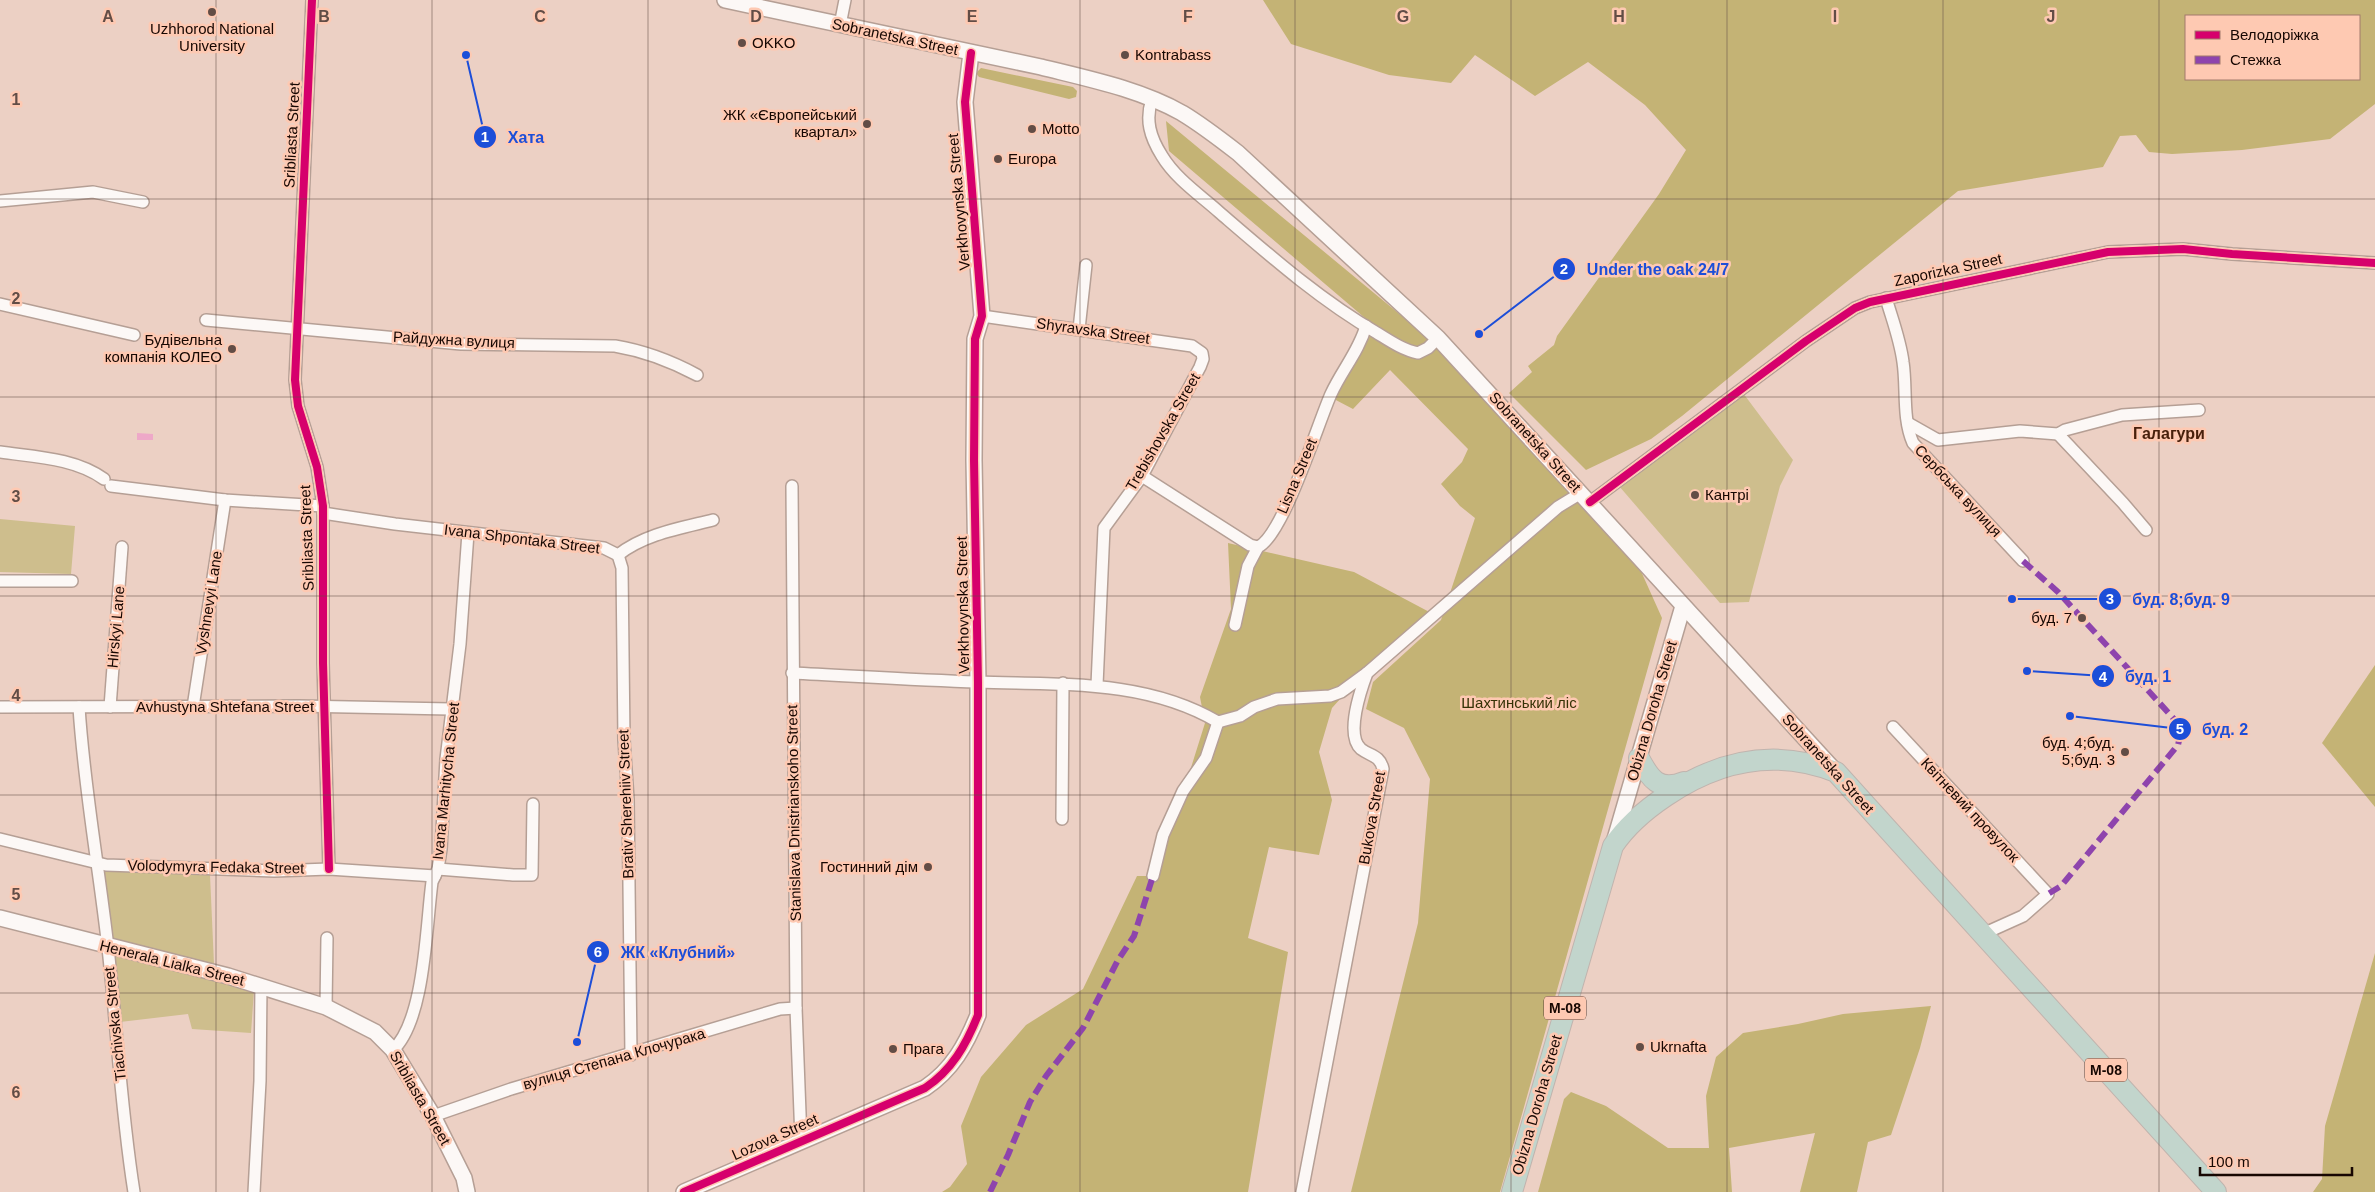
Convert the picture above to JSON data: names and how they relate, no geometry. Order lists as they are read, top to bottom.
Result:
{
  "streets": {
    "highway": ["Sobranetska Street", "Obizna Doroha Street", "М-08"],
    "street": [
      "Sribliasta Street",
      "Verkhovynska Street",
      "Zaporizka Street",
      "Shyravska Street",
      "Райдужна вулиця",
      "Trebishovska Street",
      "Lisna Street",
      "Сербська вулиця",
      "Ivana Shpontaka Street",
      "Vyshnevyi Lane",
      "Hirskyi Lane",
      "Avhustyna Shtefana Street",
      "Ivana Marhitycha Street",
      "Brativ Sherehiiv Street",
      "Квітневий провулок",
      "Stanislava Dnistrianskoho Street",
      "Bukova Street",
      "Volodymyra Fedaka Street",
      "Henerala Lialka Street",
      "Tiachivska Street",
      "вулиця Степана Клочурака",
      "Lozova Street"
    ]
  },
  "crossings": [
    ["Sobranetska Street", "Verkhovynska Street"],
    ["Sobranetska Street", "Zaporizka Street"],
    ["Sobranetska Street", "Obizna Doroha Street"],
    ["Sobranetska Street", "Квітневий провулок"],
    ["Sribliasta Street", "Райдужна вулиця"],
    ["Sribliasta Street", "Ivana Shpontaka Street"],
    ["Sribliasta Street", "Avhustyna Shtefana Street"],
    ["Sribliasta Street", "Ivana Marhitycha Street"],
    ["Sribliasta Street", "Volodymyra Fedaka Street"],
    ["Sribliasta Street", "Henerala Lialka Street"],
    ["Sribliasta Street", "вулиця Степана Клочурака"],
    ["Verkhovynska Street", "Shyravska Street"],
    ["Verkhovynska Street", "Lozova Street"],
    ["Zaporizka Street", "Сербська вулиця"],
    ["Shyravska Street", "Trebishovska Street"],
    ["Ivana Shpontaka Street", "Vyshnevyi Lane"],
    ["Ivana Shpontaka Street", "Ivana Marhitycha Street"],
    ["Ivana Shpontaka Street", "Brativ Sherehiiv Street"],
    ["Vyshnevyi Lane", "Avhustyna Shtefana Street"],
    ["Hirskyi Lane", "Avhustyna Shtefana Street"],
    ["Avhustyna Shtefana Street", "Ivana Marhitycha Street"],
    ["Avhustyna Shtefana Street", "Tiachivska Street"],
    ["Ivana Marhitycha Street", "Volodymyra Fedaka Street"],
    ["Brativ Sherehiiv Street", "вулиця Степана Клочурака"],
    ["Stanislava Dnistrianskoho Street", "вулиця Степана Клочурака"],
    ["Stanislava Dnistrianskoho Street", "Lozova Street"],
    ["Volodymyra Fedaka Street", "Tiachivska Street"],
    ["Henerala Lialka Street", "Tiachivska Street"]
  ],
  "districts": ["Галагури"],
  "parks": ["Шахтинський ліс"],
  "places": [
    "Uzhhorod National University",
    "OKKO",
    "Хата",
    "Kontrabass",
    "ЖК «Європейський квартал»",
    "Motto",
    "Europa",
    "Under the oak 24/7",
    "Будівельна компанія КОЛЕО",
    "Кантрі",
    "буд. 8;буд. 9",
    "буд. 7",
    "буд. 1",
    "буд. 2",
    "буд. 4;буд. 5;буд. 3",
    "Гостинний дім",
    "ЖК «Клубний»",
    "Ukrnafta",
    "Прага"
  ],
  "legend": ["Велодоріжка", "Стежка"],
  "scale_bar": "100 m",
  "grid": {
    "columns": [
      "A",
      "B",
      "C",
      "D",
      "E",
      "F",
      "G",
      "H",
      "I",
      "J"
    ],
    "rows": [
      "1",
      "2",
      "3",
      "4",
      "5",
      "6"
    ]
  }
}
